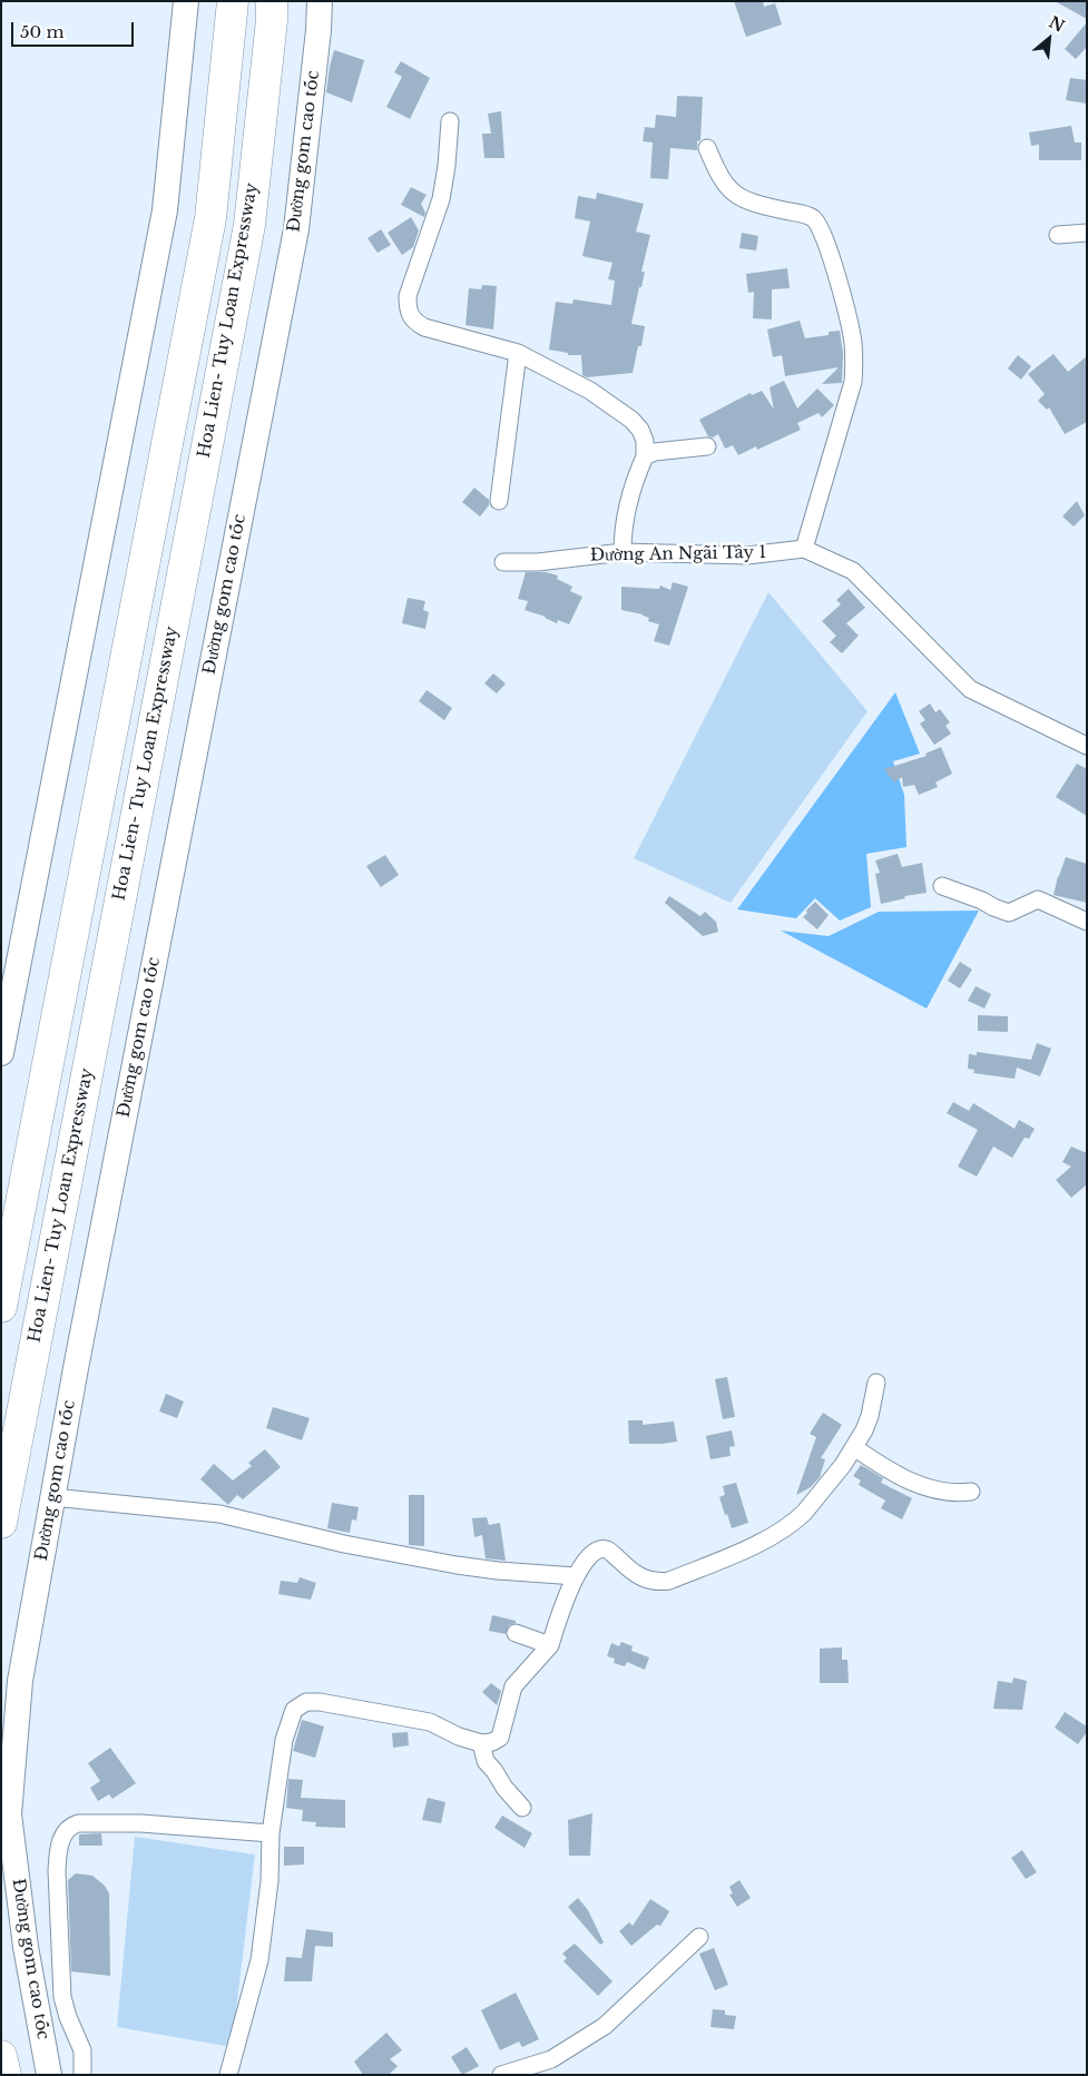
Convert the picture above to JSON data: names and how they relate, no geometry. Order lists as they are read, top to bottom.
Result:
{
  "streets": {
    "highway": ["Hoa Lien- Tuy Loan Expressway"],
    "main road": ["Đường gom cao tốc"],
    "street": ["Đường An Ngãi Tây 1"]
  },
  "scale_bar": "50 m",
  "north": "top right"
}
